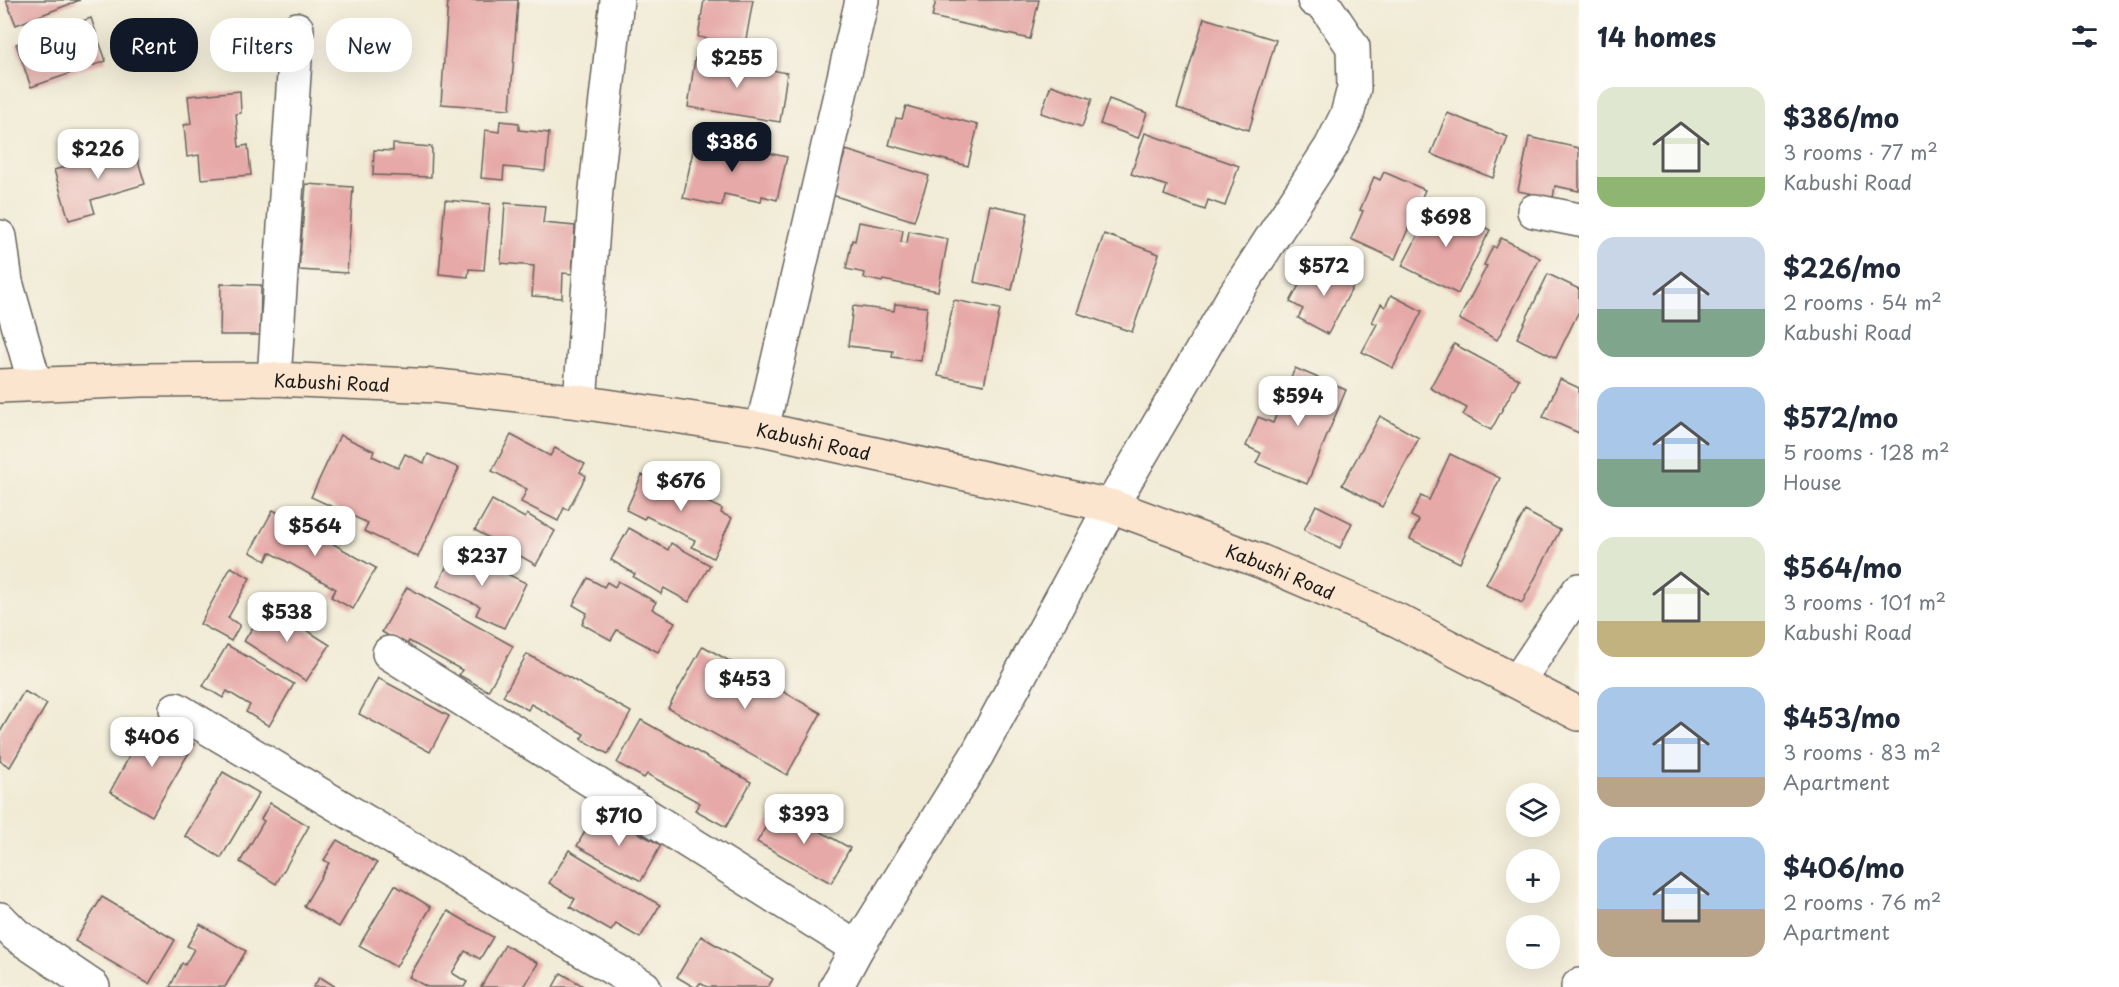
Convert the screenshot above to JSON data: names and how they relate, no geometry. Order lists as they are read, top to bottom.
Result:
{
  "streets": {
    "main road": ["Kabushi Road"]
  },
  "page": {
    "heading": "14 homes",
    "chip": [
      "Buy",
      "Rent",
      "Filters",
      "New"
    ],
    "price": [
      "$255",
      "$386",
      "$226",
      "$698",
      "$572",
      "$594",
      "$676",
      "$564",
      "$237",
      "$538",
      "$453",
      "$406",
      "$393",
      "$710"
    ],
    "list": [
      {
        "name": "$386/mo",
        "note": "3 rooms · 77 m² · Kabushi Road"
      },
      {
        "name": "$226/mo",
        "note": "2 rooms · 54 m² · Kabushi Road"
      },
      {
        "name": "$572/mo",
        "note": "5 rooms · 128 m² · House"
      },
      {
        "name": "$564/mo",
        "note": "3 rooms · 101 m² · Kabushi Road"
      },
      {
        "name": "$453/mo",
        "note": "3 rooms · 83 m² · Apartment"
      },
      {
        "name": "$406/mo",
        "note": "2 rooms · 76 m² · Apartment"
      }
    ],
    "map_buttons": ["+", "−"]
  }
}
